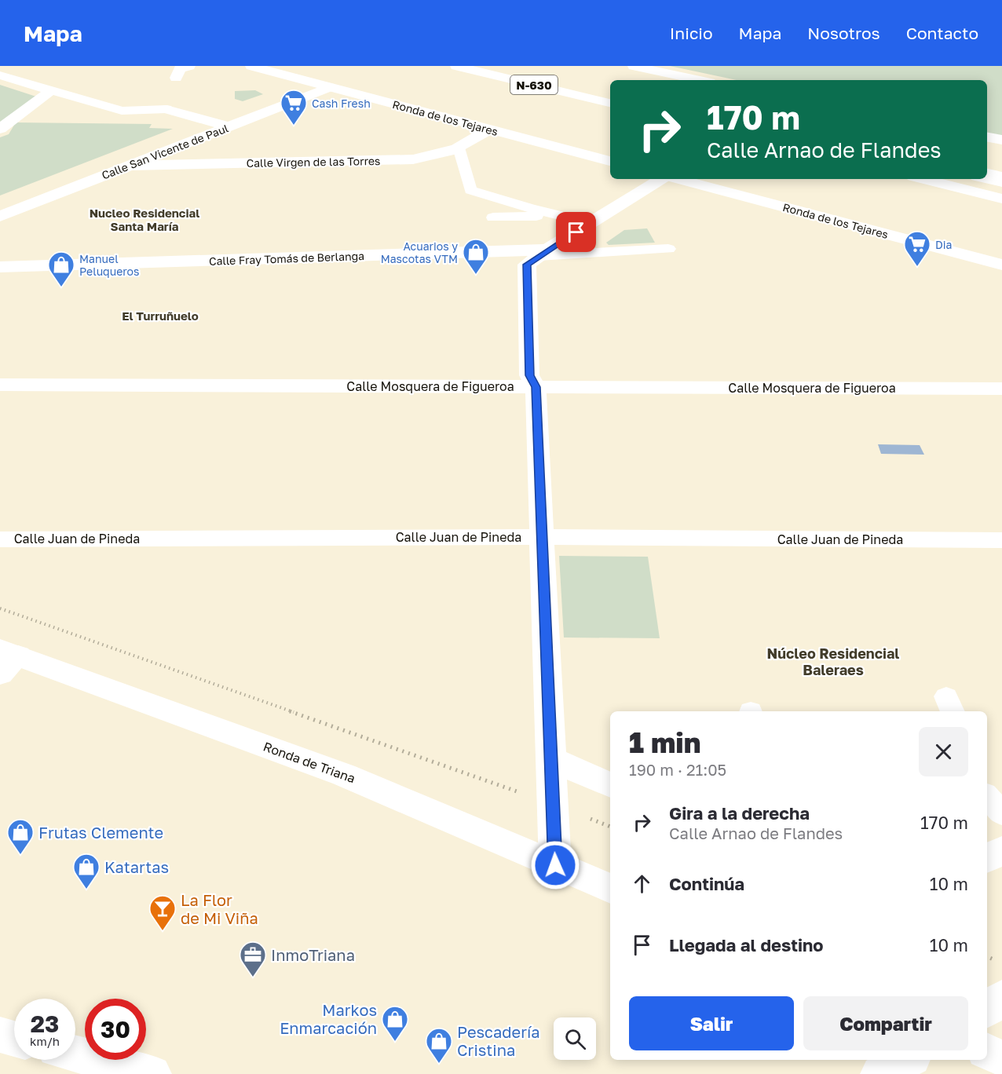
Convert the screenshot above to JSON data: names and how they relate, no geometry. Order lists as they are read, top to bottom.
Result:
{
  "streets": {
    "main road": [
      "N-630",
      "Ronda de los Tejares",
      "Calle San Vicente de Paul",
      "Calle Virgen de las Torres",
      "Calle Fray Tomás de Berlanga",
      "Calle Mosquera de Figueroa",
      "Calle Juan de Pineda",
      "Ronda de Triana"
    ]
  },
  "crossings": [
    ["Ronda de los Tejares", "Calle San Vicente de Paul"],
    ["Ronda de los Tejares", "Calle Virgen de las Torres"],
    ["Calle San Vicente de Paul", "Calle Virgen de las Torres"]
  ],
  "districts": ["Nucleo Residencial Santa María", "El Turruñuelo", "Núcleo Residencial Baleraes"],
  "places": {
    "supermarket": ["Cash Fresh", "Dia"],
    "shop": [
      "Acuarios y Mascotas VTM",
      "Manuel Peluqueros",
      "Frutas Clemente",
      "Katartas",
      "Markos Enmarcación",
      "Pescadería Cristina"
    ],
    "bar": ["La Flor de Mi Viña"],
    "office": ["InmoTriana"]
  },
  "page": {
    "header": "Mapa",
    "nav": [
      "Inicio",
      "Mapa",
      "Nosotros",
      "Contacto"
    ],
    "turn": ["170 m", "Calle Arnao de Flandes"],
    "heading": ["1 min", "190 m · 21:05"],
    "list": [
      {
        "name": "Gira a la derecha",
        "note": "Calle Arnao de Flandes",
        "value": "170 m"
      },
      {
        "name": "Continúa",
        "value": "10 m"
      },
      {
        "name": "Llegada al destino",
        "value": "10 m"
      }
    ],
    "buttons": ["Salir", "Compartir"],
    "speed": "23 km/h",
    "limit": "30"
  }
}
